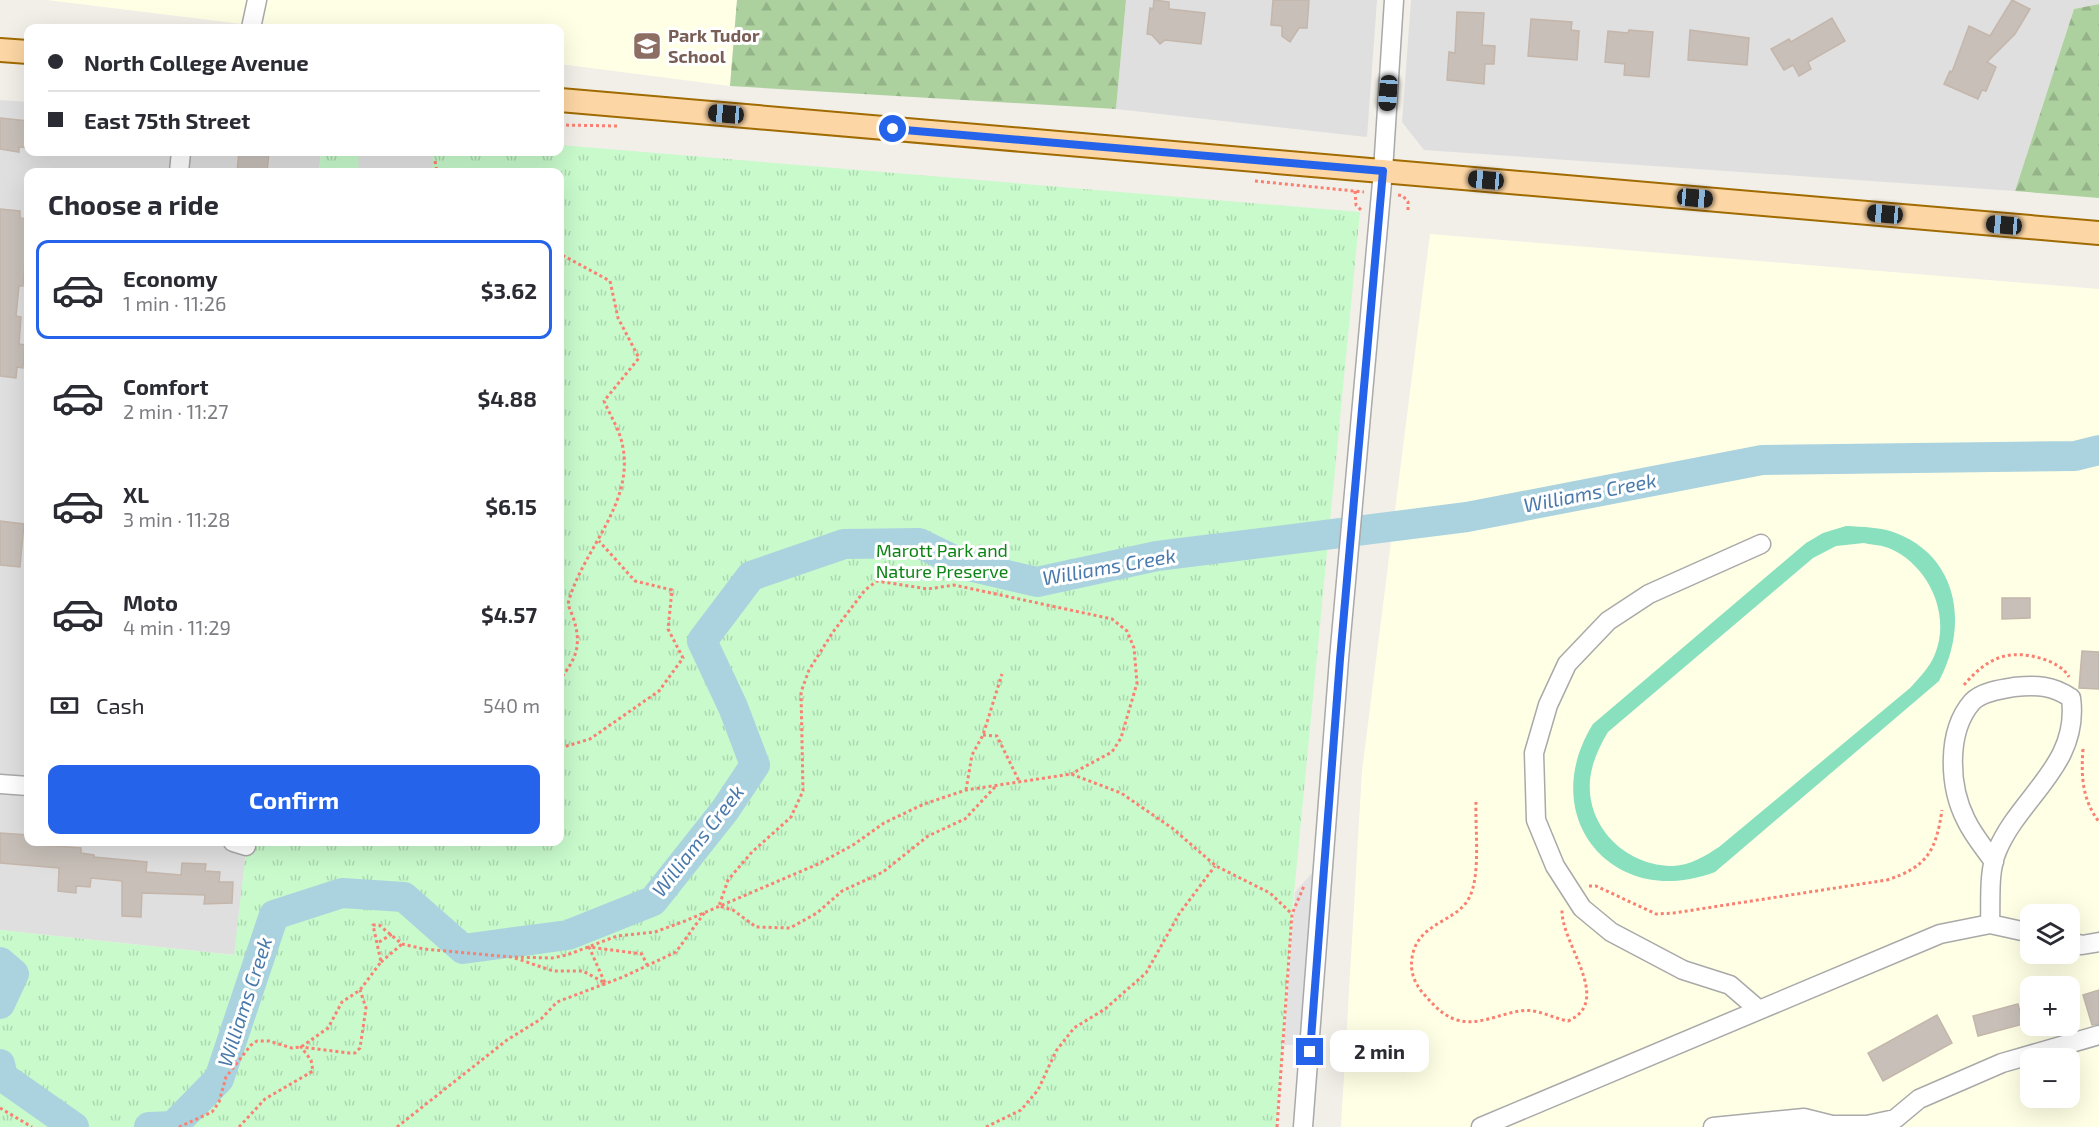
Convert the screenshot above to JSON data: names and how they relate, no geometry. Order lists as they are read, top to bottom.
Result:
{
  "water": ["Williams Creek"],
  "parks": ["Marott Park and Nature Preserve"],
  "places": {
    "school or university": ["Park Tudor School"]
  },
  "page": {
    "banner": ["North College Avenue", "East 75th Street"],
    "heading": "Choose a ride",
    "list": [
      {
        "name": "Economy",
        "note": "1 min · 11:26",
        "value": "$3.62"
      },
      {
        "name": "Comfort",
        "note": "2 min · 11:27",
        "value": "$4.88"
      },
      {
        "name": "XL",
        "note": "3 min · 11:28",
        "value": "$6.15"
      },
      {
        "name": "Moto",
        "note": "4 min · 11:29",
        "value": "$4.57"
      }
    ],
    "pay": ["Cash", "540 m"],
    "buttons": "Confirm",
    "map_buttons": ["+", "−"],
    "bubble": "2 min"
  }
}
